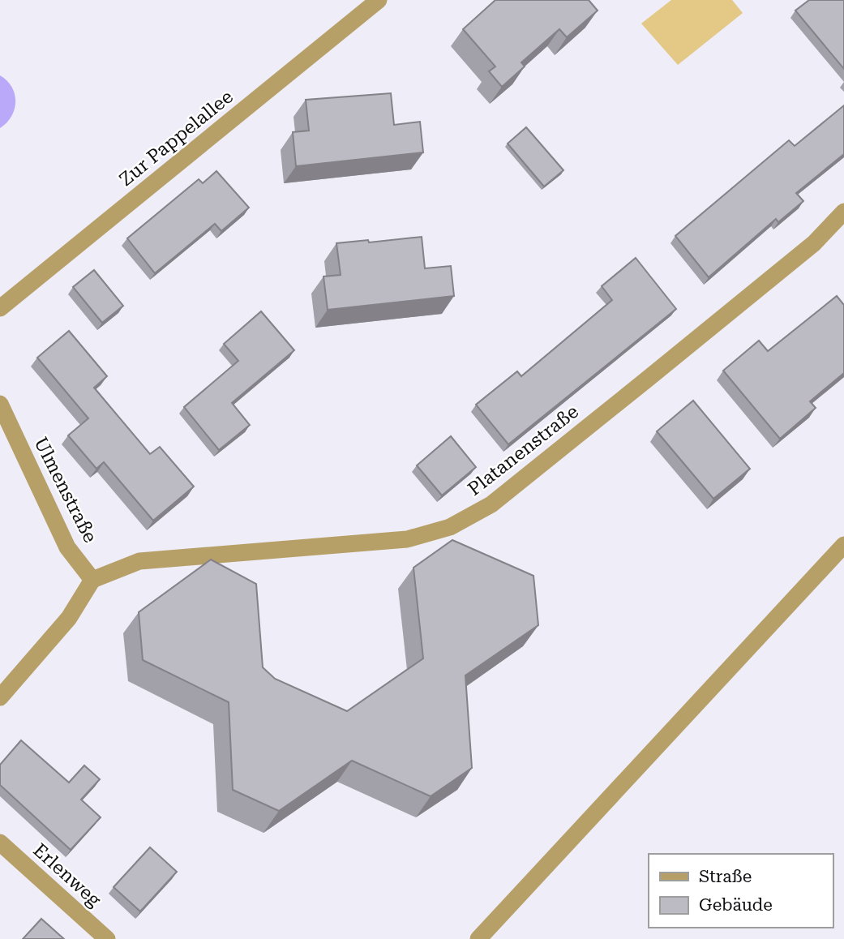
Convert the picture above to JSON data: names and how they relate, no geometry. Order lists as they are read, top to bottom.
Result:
{
  "streets": {
    "street": [
      "Zur Pappelallee",
      "Platanenstraße",
      "Ulmenstraße",
      "Erlenweg"
    ]
  },
  "crossings": [
    ["Platanenstraße", "Ulmenstraße"]
  ],
  "legend": ["Straße", "Gebäude"]
}
